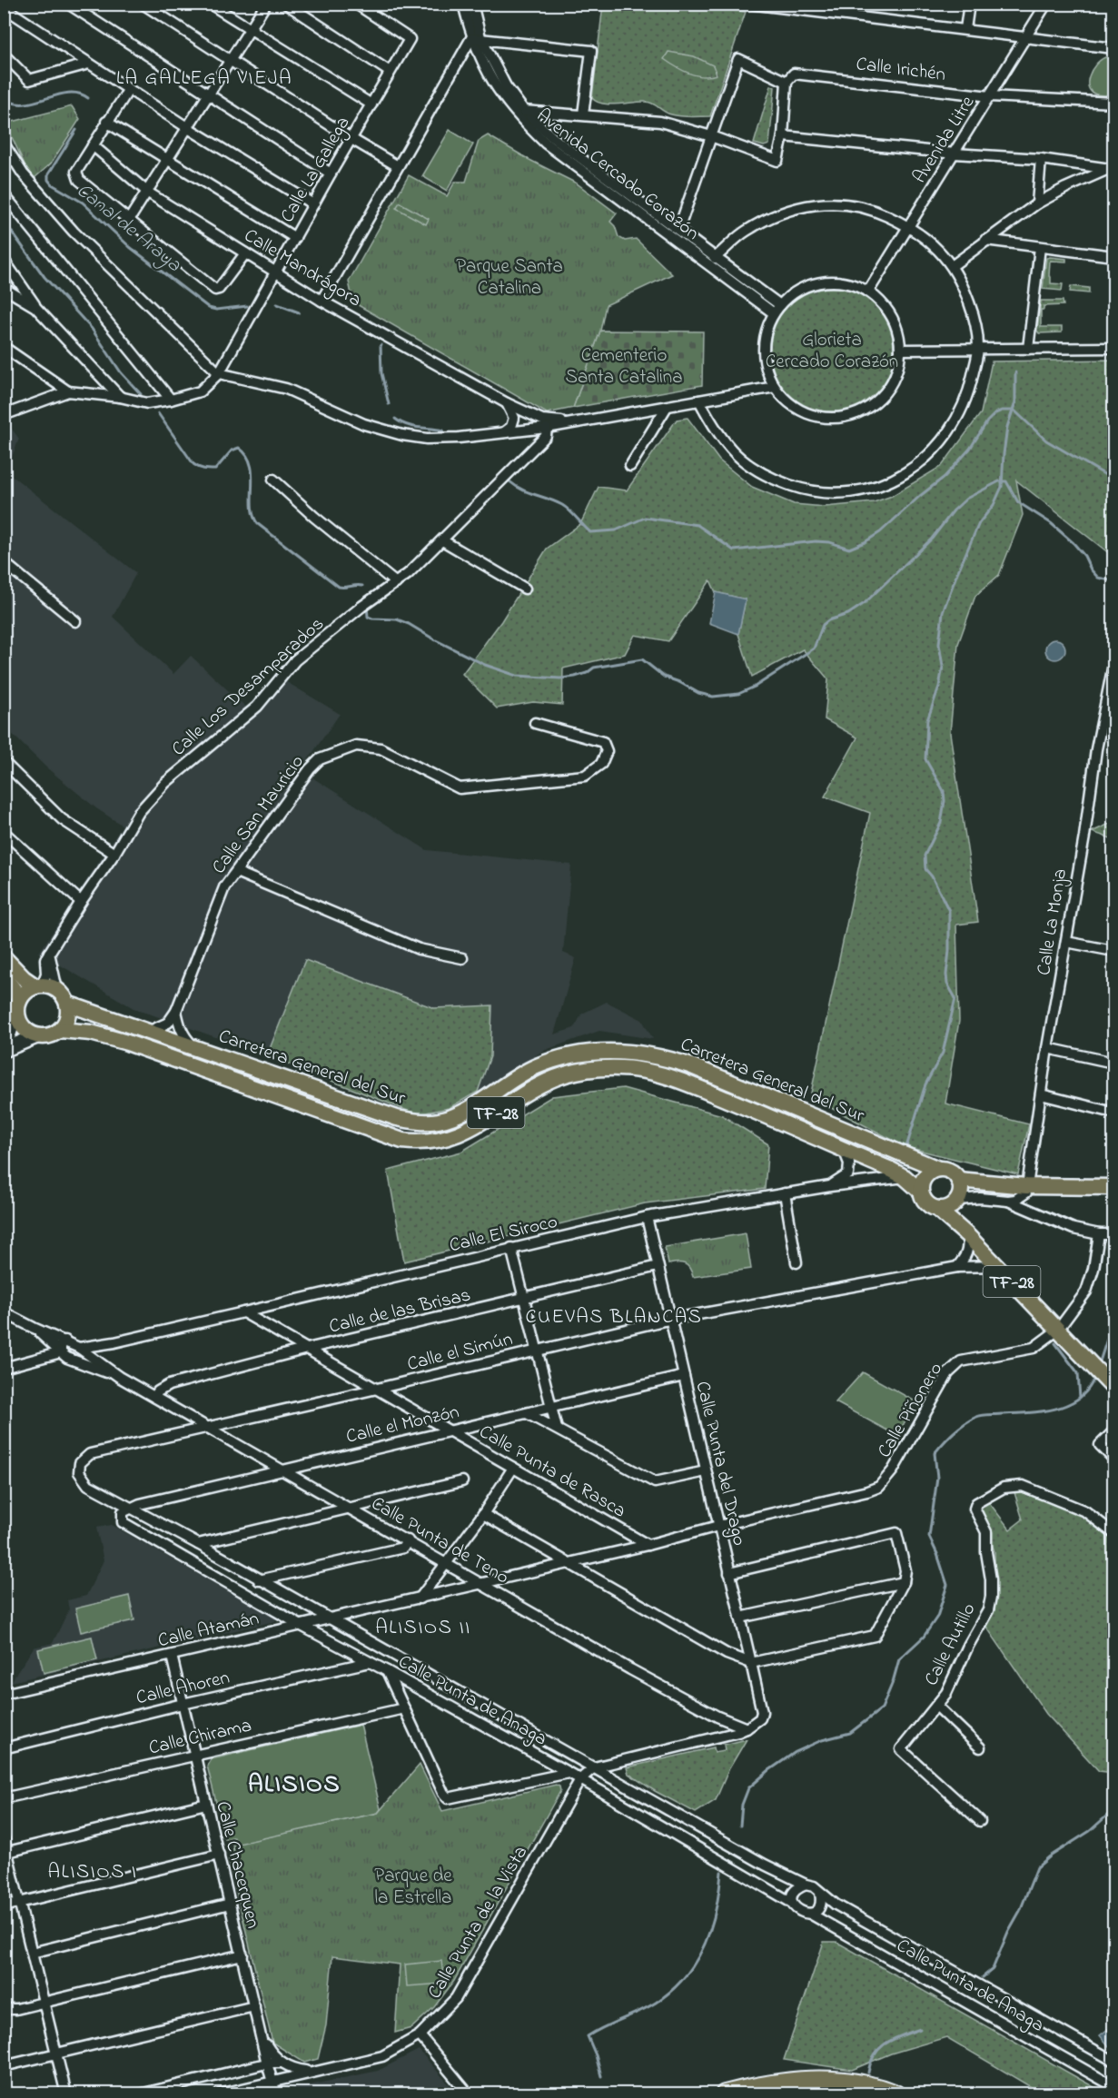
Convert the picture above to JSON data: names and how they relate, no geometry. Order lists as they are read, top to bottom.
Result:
{
  "streets": {
    "main road": ["Carretera General del Sur", "TF-28"],
    "street": [
      "Calle Irichén",
      "Avenida Litre",
      "Calle La Gallega",
      "Avenida Cercado Corazón",
      "Calle Mandrágora",
      "Calle Los Desamparados",
      "Calle San Mauricio",
      "Calle La Monja",
      "Calle El Siroco",
      "Calle de las Brisas",
      "Calle el Simún",
      "Calle Piñonero",
      "Calle el Monzón",
      "Calle Punta del Drago",
      "Calle Punta de Rasca",
      "Calle Punta de Teno",
      "Calle Atamán",
      "Calle Autillo",
      "Calle Ahoren",
      "Calle Punta de Anaga",
      "Calle Chirama",
      "Calle Chacerquen",
      "Calle Punta de la Vista"
    ]
  },
  "crossings": [
    ["Calle Irichén", "Avenida Litre"],
    ["Avenida Litre", "Avenida Cercado Corazón"],
    ["Calle La Gallega", "Calle Mandrágora"],
    ["Calle Mandrágora", "Calle Los Desamparados"],
    ["Calle Los Desamparados", "Carretera General del Sur"],
    ["Calle Los Desamparados", "TF-28"],
    ["Calle San Mauricio", "Carretera General del Sur"],
    ["Calle La Monja", "TF-28"],
    ["Carretera General del Sur", "TF-28"],
    ["Carretera General del Sur", "Calle El Siroco"],
    ["TF-28", "Calle el Simún"],
    ["TF-28", "Calle Piñonero"],
    ["Calle El Siroco", "Calle Punta del Drago"],
    ["Calle El Siroco", "Calle Punta de Rasca"],
    ["Calle El Siroco", "Calle Punta de Teno"],
    ["Calle de las Brisas", "Calle Punta del Drago"],
    ["Calle de las Brisas", "Calle Punta de Rasca"],
    ["Calle de las Brisas", "Calle Punta de Teno"],
    ["Calle el Simún", "Calle Punta del Drago"],
    ["Calle el Simún", "Calle Punta de Rasca"],
    ["Calle el Simún", "Calle Punta de Teno"],
    ["Calle el Simún", "Calle Punta de Anaga"],
    ["Calle Piñonero", "Calle Atamán"],
    ["Calle el Monzón", "Calle Punta del Drago"],
    ["Calle el Monzón", "Calle Punta de Rasca"],
    ["Calle el Monzón", "Calle Punta de Teno"],
    ["Calle el Monzón", "Calle Punta de Anaga"],
    ["Calle Punta del Drago", "Calle Punta de Teno"],
    ["Calle Punta del Drago", "Calle Atamán"],
    ["Calle Punta de Rasca", "Calle Atamán"],
    ["Calle Punta de Teno", "Calle Atamán"],
    ["Calle Atamán", "Calle Punta de Anaga"],
    ["Calle Atamán", "Calle Chacerquen"],
    ["Calle Ahoren", "Calle Punta de Anaga"],
    ["Calle Ahoren", "Calle Chacerquen"],
    ["Calle Punta de Anaga", "Calle Punta de la Vista"],
    ["Calle Chirama", "Calle Chacerquen"],
    ["Calle Chacerquen", "Calle Punta de la Vista"]
  ],
  "districts": [
    "LA GALLEGA VIEJA",
    "CUEVAS BLANCAS",
    "ALISIOS II",
    "ALISIOS",
    "ALISIOS I"
  ],
  "water": ["Canal de Araya"],
  "parks": [
    "Parque Santa Catalina",
    "Glorieta Cercado Corazón",
    "Cementerio Santa Catalina",
    "Parque de la Estrella"
  ]
}
